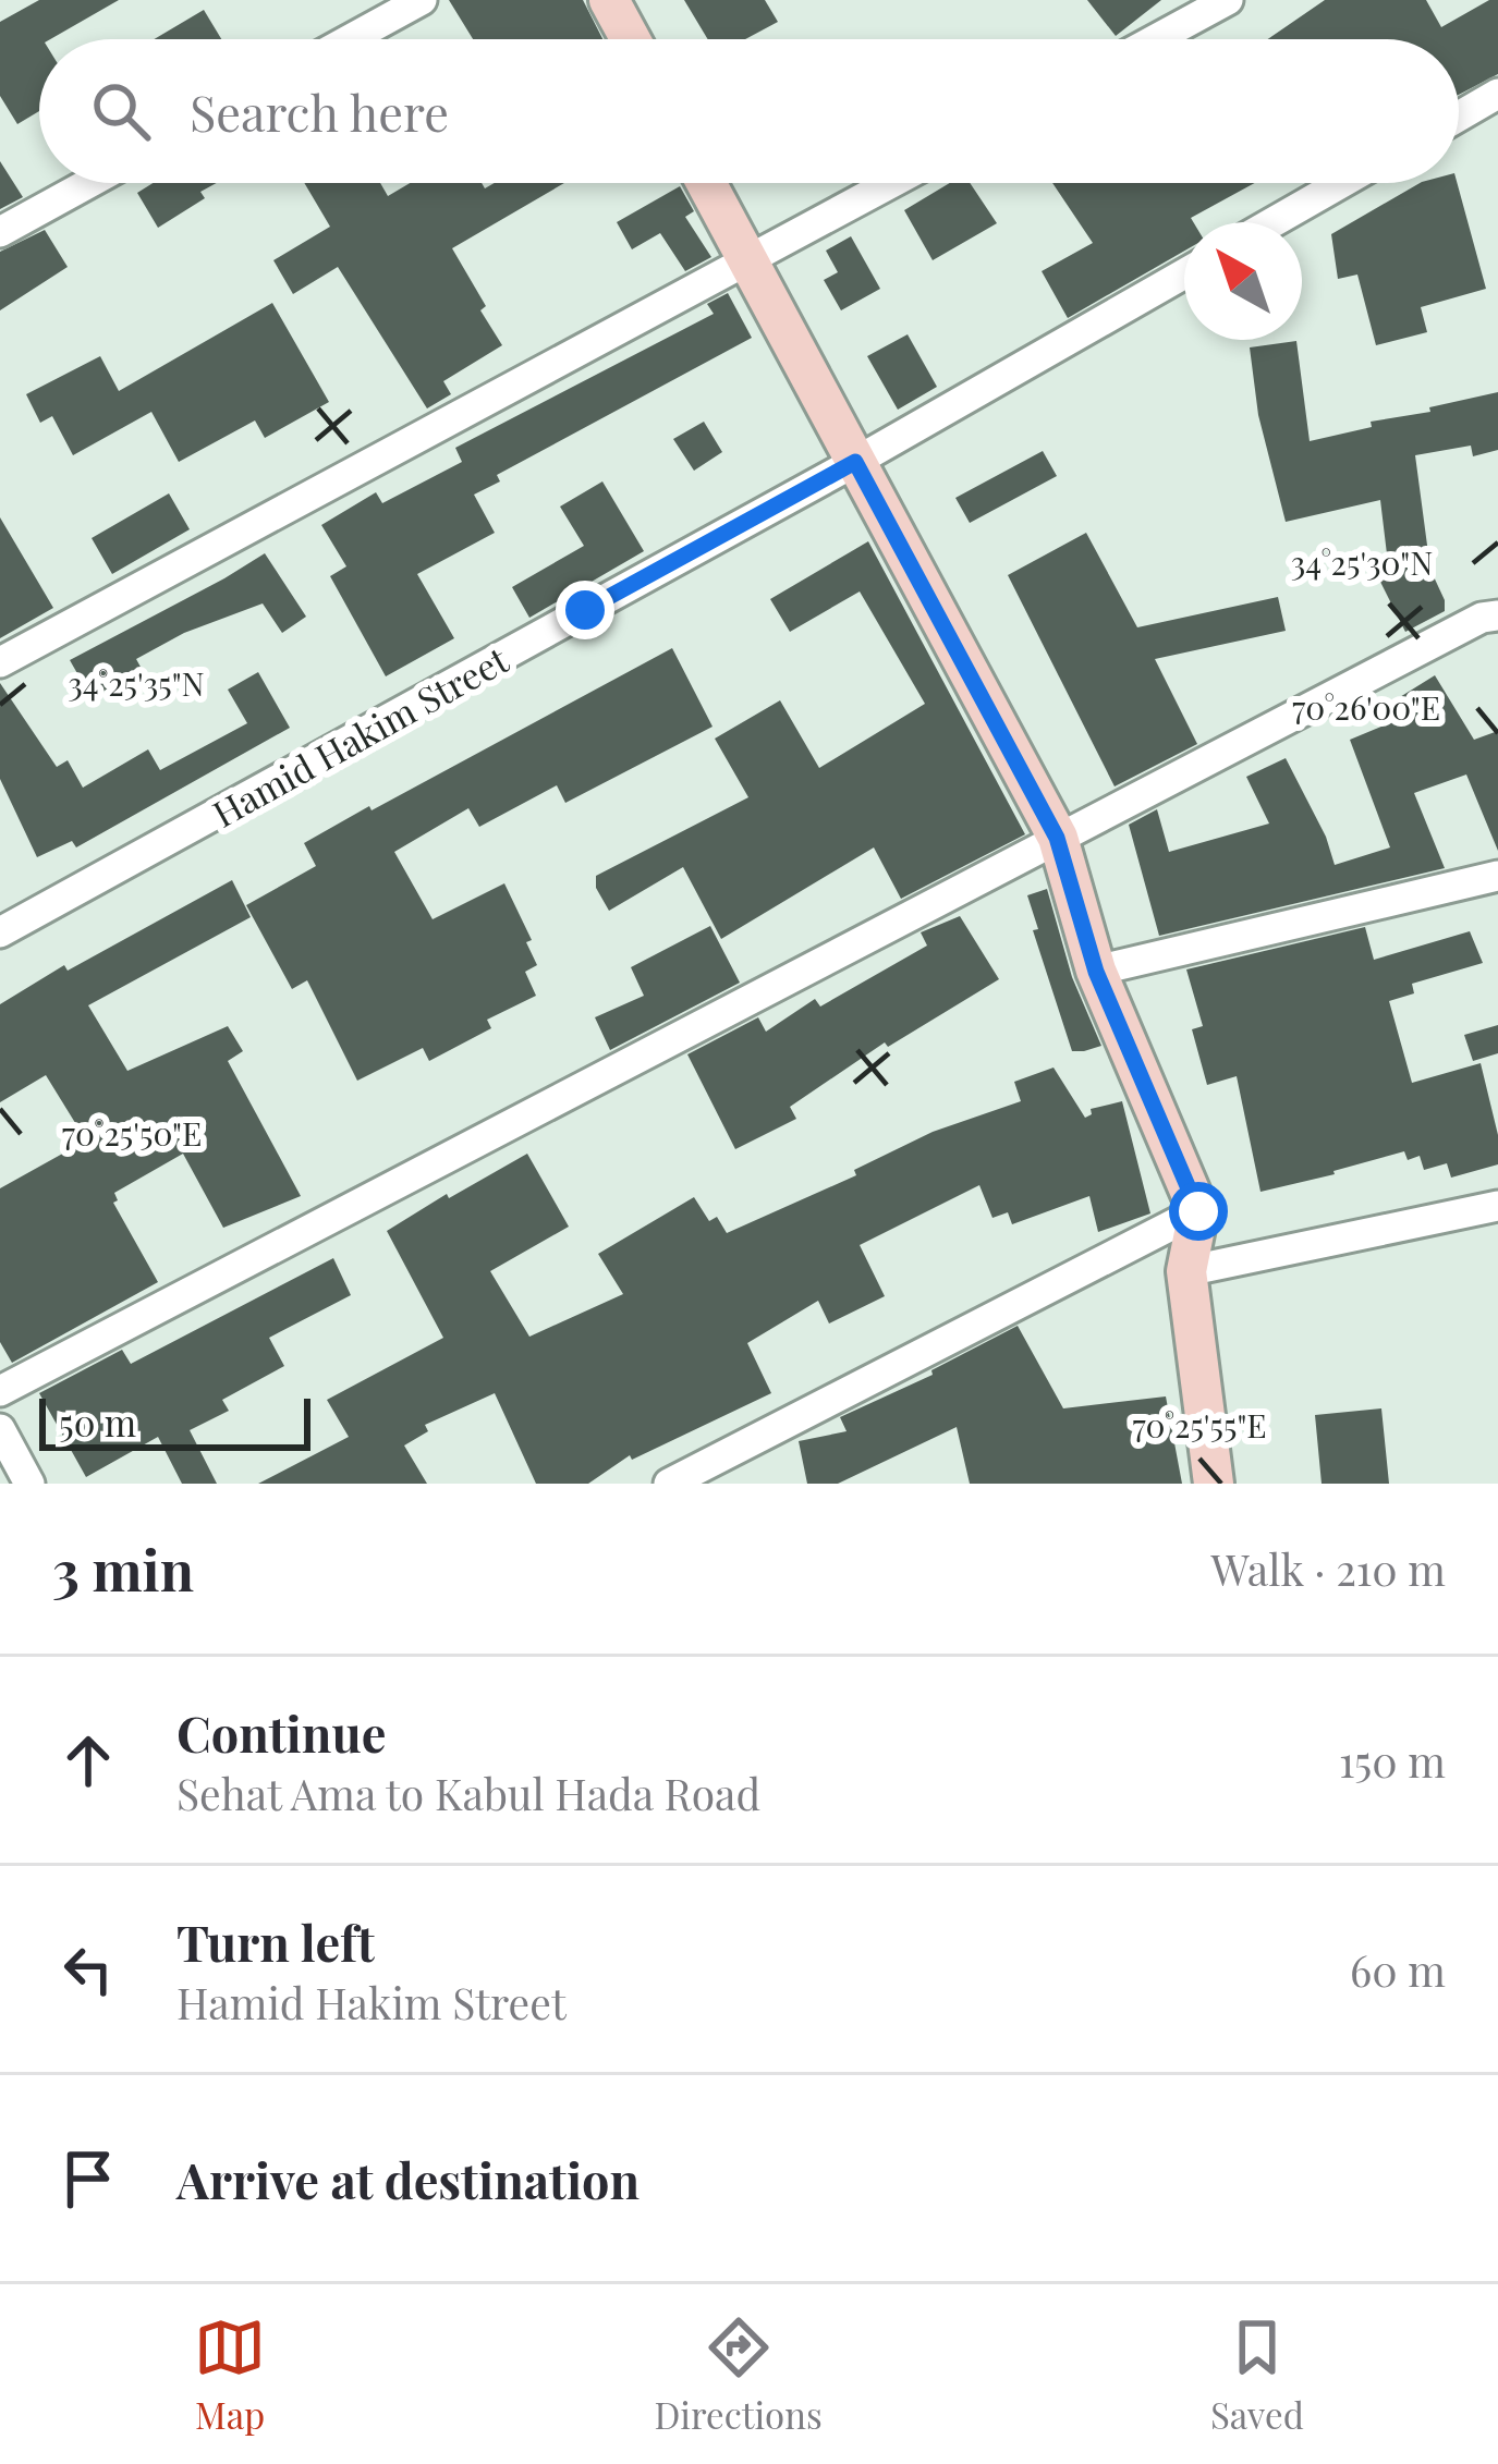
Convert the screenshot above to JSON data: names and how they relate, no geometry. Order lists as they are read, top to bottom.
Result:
{
  "streets": {
    "street": ["Hamid Hakim Street"]
  },
  "scale_bar": "50 m",
  "north": "top left",
  "page": {
    "search": "Search here",
    "scale": "50 m",
    "heading": ["3 min", "Walk · 210 m"],
    "list": [
      ["Continue", "Sehat Ama to Kabul Hada Road", "150 m"],
      ["Turn left", "Hamid Hakim Street", "60 m"],
      "Arrive at destination"
    ],
    "nav": ["Map", "Directions", "Saved"]
  },
  "coordinates": [
    "34°25'30\"N",
    "34°25'35\"N",
    "70°26'00\"E",
    "70°25'50\"E",
    "70°25'55\"E"
  ]
}
